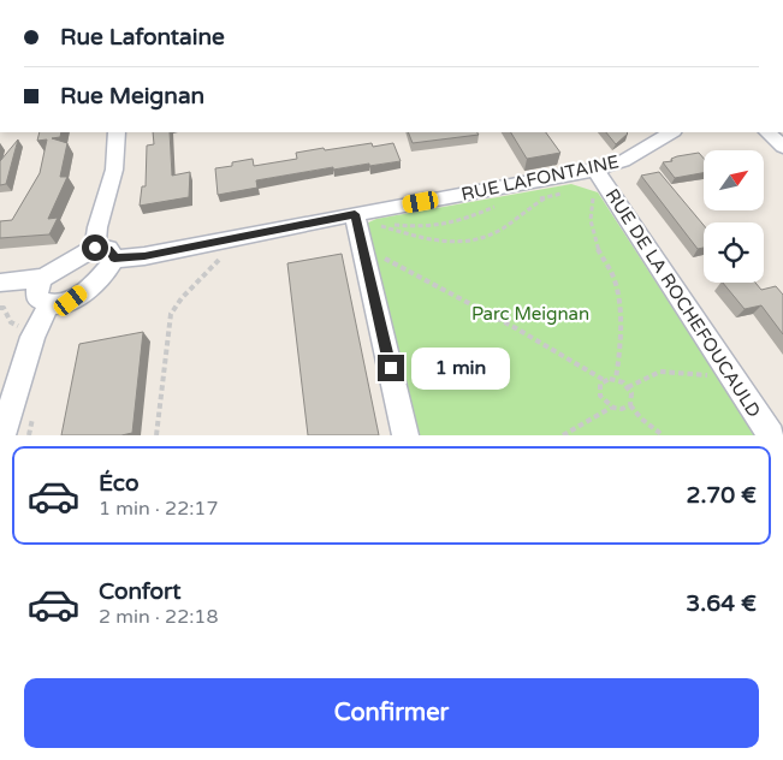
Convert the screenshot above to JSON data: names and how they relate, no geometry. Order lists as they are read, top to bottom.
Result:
{
  "streets": {
    "street": ["RUE LAFONTAINE", "RUE DE LA ROCHEFOUCAULD"]
  },
  "crossings": [
    ["RUE LAFONTAINE", "RUE DE LA ROCHEFOUCAULD"]
  ],
  "parks": ["Parc Meignan"],
  "north": "top right",
  "page": {
    "banner": ["Rue Lafontaine", "Rue Meignan"],
    "bubble": "1 min",
    "list": [
      {
        "name": "Éco",
        "note": "1 min · 22:17",
        "value": "2.70 €"
      },
      {
        "name": "Confort",
        "note": "2 min · 22:18",
        "value": "3.64 €"
      }
    ],
    "buttons": "Confirmer"
  }
}
